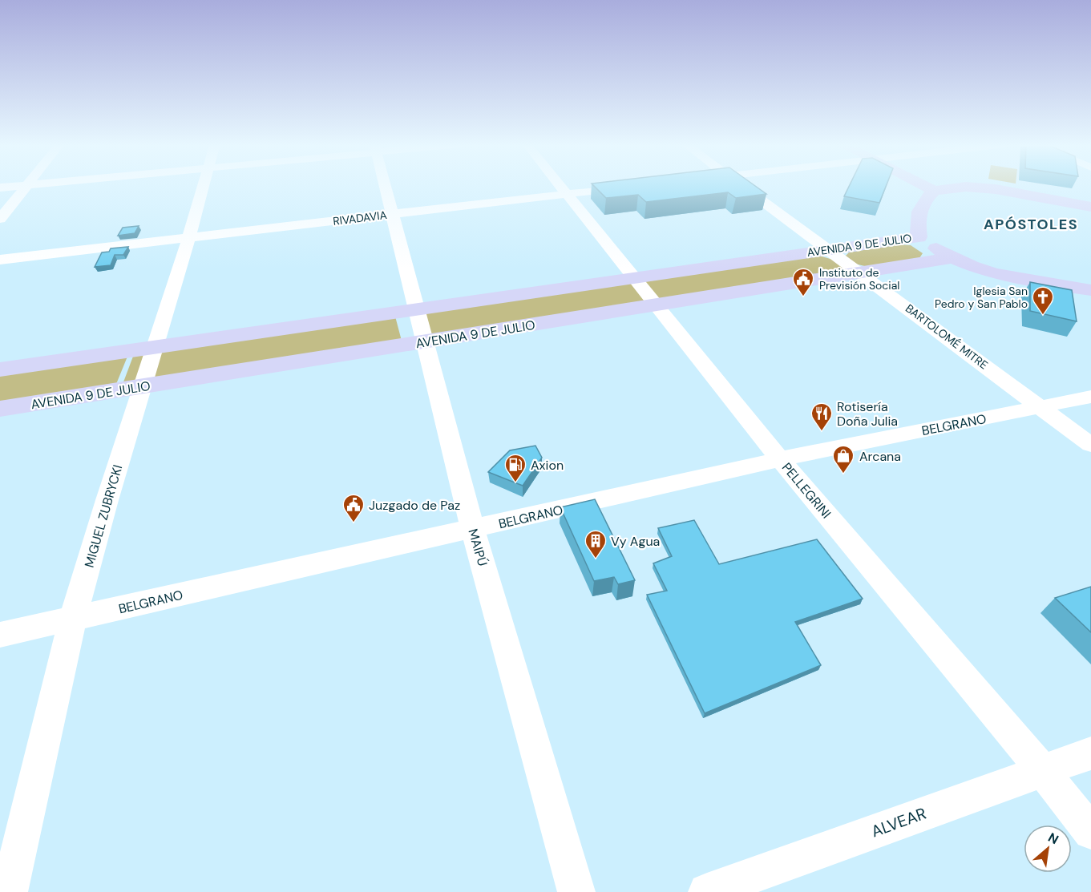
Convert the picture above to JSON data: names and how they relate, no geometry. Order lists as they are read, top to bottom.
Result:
{
  "streets": {
    "main road": ["AVENIDA 9 DE JULIO"],
    "street": [
      "RIVADAVIA",
      "BARTOLOMÉ MITRE",
      "BELGRANO",
      "PELLEGRINI",
      "MIGUEL ZUBRYCKI",
      "MAIPÚ",
      "ALVEAR"
    ]
  },
  "crossings": [
    ["RIVADAVIA", "PELLEGRINI"],
    ["RIVADAVIA", "MIGUEL ZUBRYCKI"],
    ["RIVADAVIA", "MAIPÚ"],
    ["AVENIDA 9 DE JULIO", "BARTOLOMÉ MITRE"],
    ["AVENIDA 9 DE JULIO", "PELLEGRINI"],
    ["AVENIDA 9 DE JULIO", "MIGUEL ZUBRYCKI"],
    ["AVENIDA 9 DE JULIO", "MAIPÚ"],
    ["BARTOLOMÉ MITRE", "BELGRANO"],
    ["BELGRANO", "PELLEGRINI"],
    ["BELGRANO", "MIGUEL ZUBRYCKI"],
    ["BELGRANO", "MAIPÚ"],
    ["PELLEGRINI", "ALVEAR"]
  ],
  "districts": ["APÓSTOLES"],
  "places": {
    "public building": ["Instituto de Previsión Social", "Juzgado de Paz"],
    "church": ["Iglesia San Pedro y San Pablo"],
    "restaurant": ["Rotisería Doña Julia"],
    "shop": ["Arcana"],
    "fuel station": ["Axion"],
    "building": ["Vy Agua"]
  },
  "north": "top right"
}
